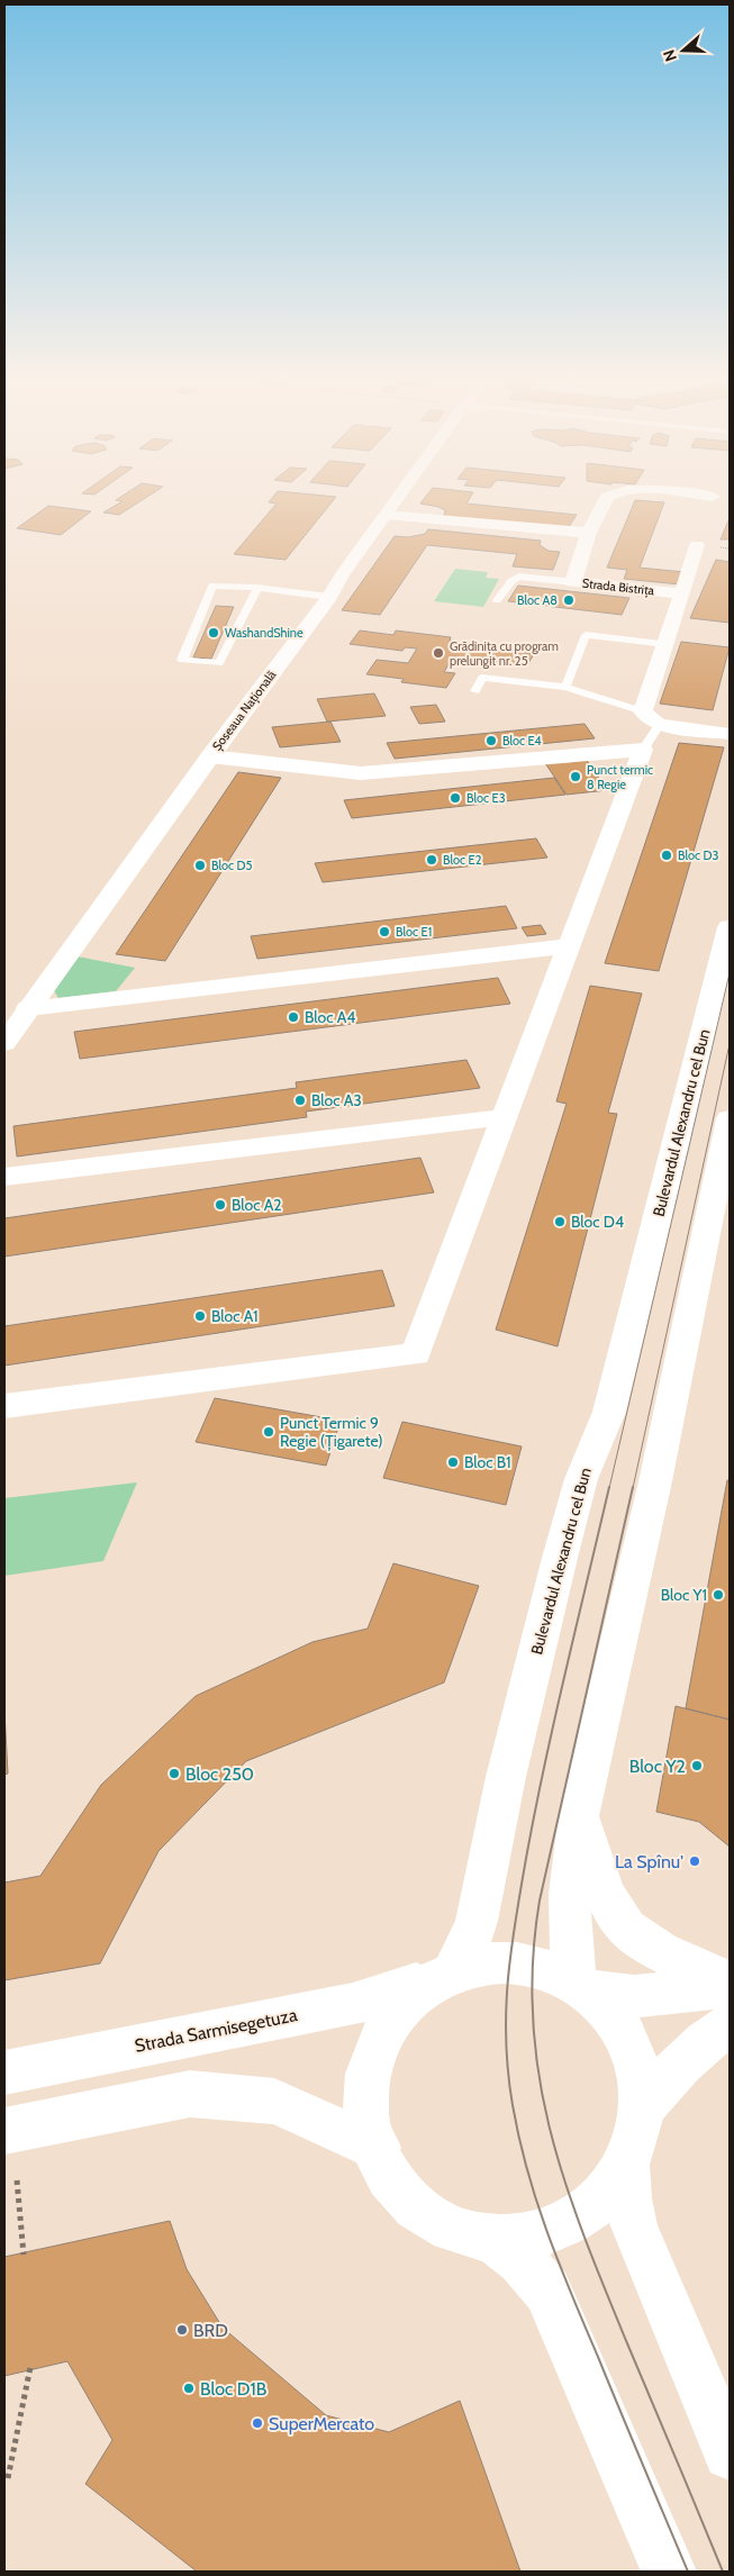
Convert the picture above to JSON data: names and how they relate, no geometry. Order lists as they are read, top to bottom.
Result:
{
  "streets": {
    "street": [
      "Strada Bistrița",
      "Șoseaua Națională",
      "Bulevardul Alexandru cel Bun",
      "Strada Sarmisegetuza"
    ]
  },
  "crossings": [
    ["Bulevardul Alexandru cel Bun", "Strada Sarmisegetuza"]
  ],
  "places": [
    "Bloc A8",
    "WashandShine",
    "Grădinița cu program prelungit nr. 25",
    "Bloc E4",
    "Punct termic 8 Regie",
    "Bloc E3",
    "Bloc D3",
    "Bloc E2",
    "Bloc D5",
    "Bloc E1",
    "Bloc A4",
    "Bloc A3",
    "Bloc A2",
    "Bloc D4",
    "Bloc A1",
    "Punct Termic 9 Regie (Țigarete)",
    "Bloc B1",
    "Bloc Y1",
    "Bloc Y2",
    "Bloc 250",
    "La Spînu'",
    "BRD",
    "Bloc D1B",
    "SuperMercato"
  ],
  "north": "left"
}
